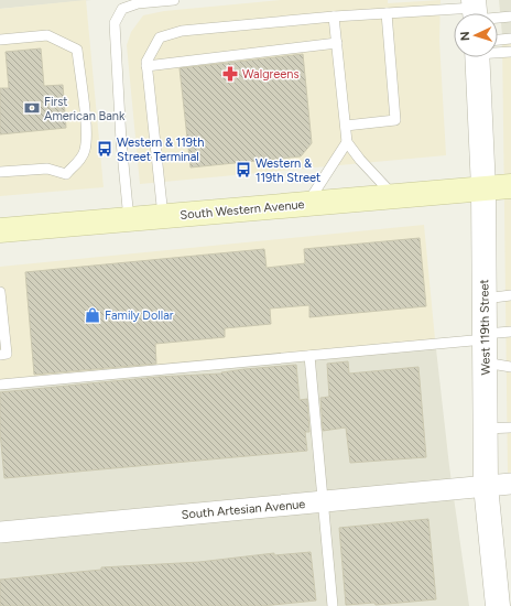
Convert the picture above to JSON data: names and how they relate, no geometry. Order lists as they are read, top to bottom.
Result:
{
  "streets": {
    "main road": ["South Western Avenue"],
    "street": ["West 119th Street", "South Artesian Avenue"]
  },
  "crossings": [
    ["South Western Avenue", "West 119th Street"],
    ["West 119th Street", "South Artesian Avenue"]
  ],
  "places": {
    "pharmacy": ["Walgreens"],
    "bank": ["First American Bank"],
    "bus stop": ["Western & 119th Street Terminal", "Western & 119th Street"],
    "shop": ["Family Dollar"]
  },
  "north": "left"
}
